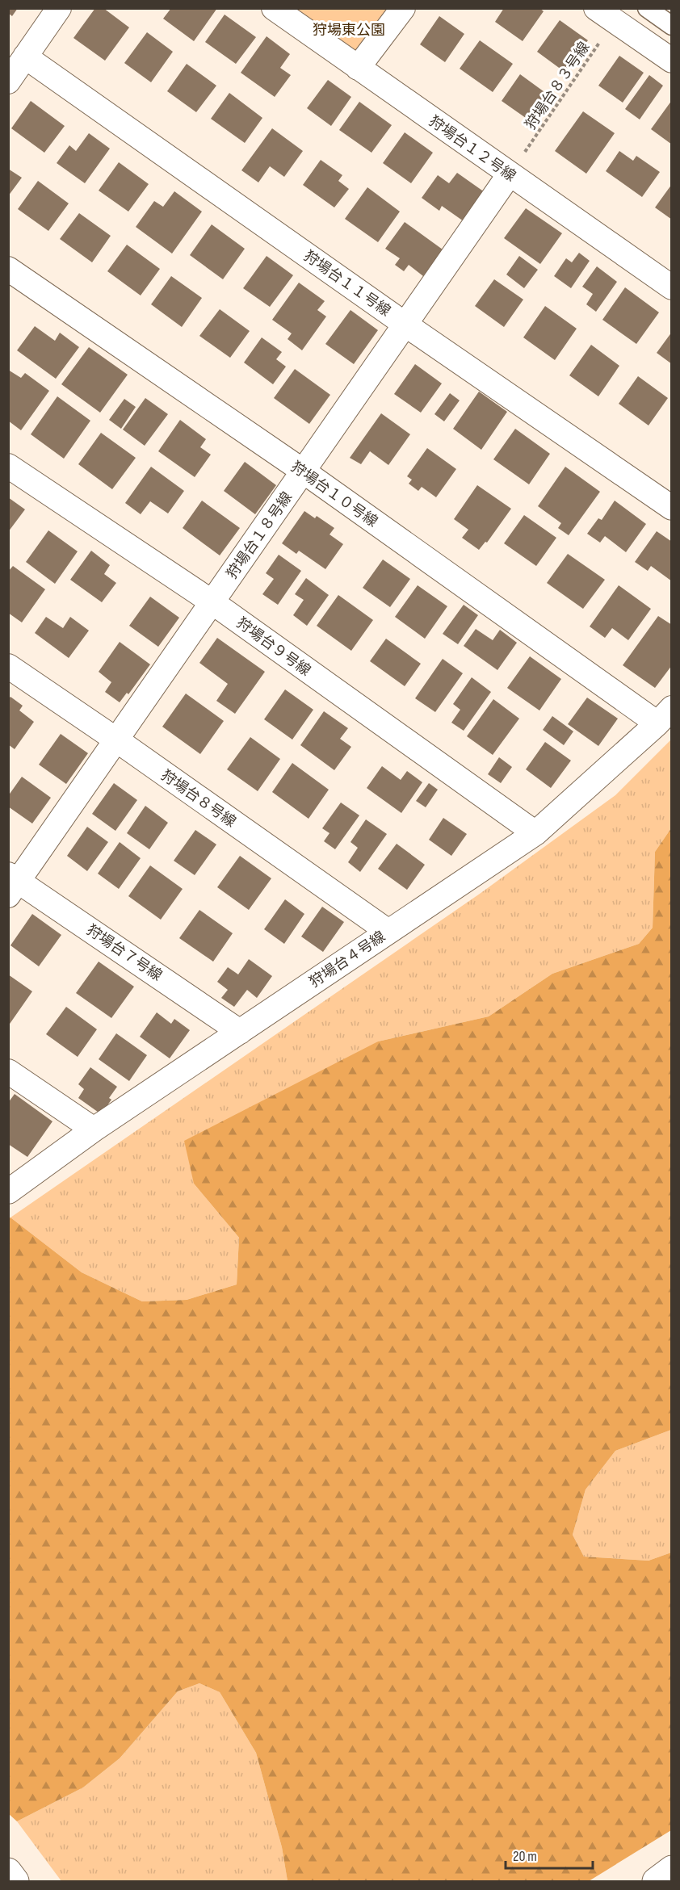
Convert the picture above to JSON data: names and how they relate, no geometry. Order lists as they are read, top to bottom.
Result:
{
  "streets": {
    "street": [
      "狩場台１２号線",
      "狩場台１１号線",
      "狩場台１０号線",
      "狩場台１８号線",
      "狩場台９号線",
      "狩場台８号線",
      "狩場台７号線",
      "狩場台４号線"
    ],
    "path": ["狩場台８３号線"]
  },
  "crossings": [
    ["狩場台８３号線", "狩場台１２号線"],
    ["狩場台８３号線", "狩場台１８号線"],
    ["狩場台１２号線", "狩場台１８号線"],
    ["狩場台１１号線", "狩場台１８号線"],
    ["狩場台１０号線", "狩場台１８号線"],
    ["狩場台１０号線", "狩場台４号線"],
    ["狩場台１８号線", "狩場台９号線"],
    ["狩場台１８号線", "狩場台８号線"],
    ["狩場台１８号線", "狩場台７号線"],
    ["狩場台９号線", "狩場台４号線"],
    ["狩場台８号線", "狩場台４号線"],
    ["狩場台７号線", "狩場台４号線"]
  ],
  "parks": ["狩場東公園"],
  "scale_bar": "20 m"
}
